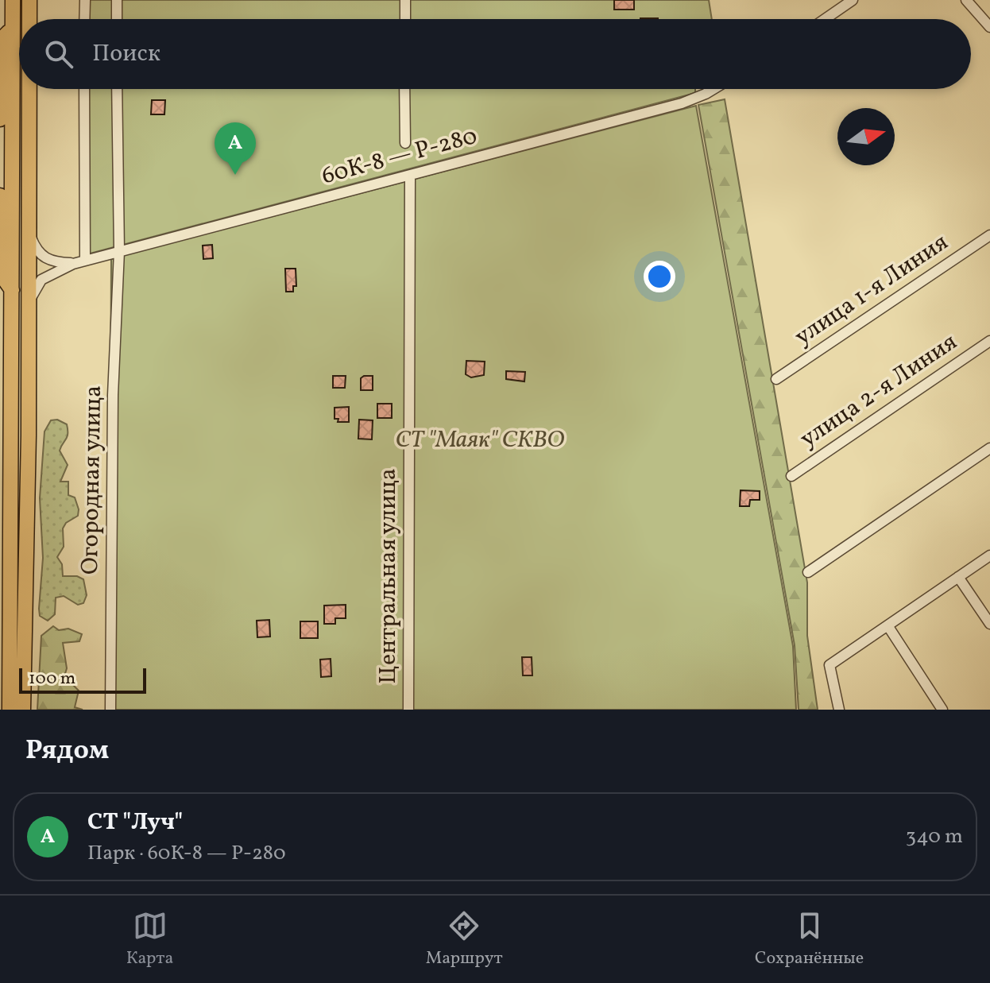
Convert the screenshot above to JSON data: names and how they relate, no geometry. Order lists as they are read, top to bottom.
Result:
{
  "streets": {
    "street": [
      "60К-8 — Р-280",
      "улица 1-я Линия",
      "улица 2-я Линия",
      "Огородная улица",
      "Центральная улица"
    ]
  },
  "crossings": [
    ["60К-8 — Р-280", "Огородная улица"],
    ["60К-8 — Р-280", "Центральная улица"]
  ],
  "parks": ["СТ \"Маяк\" СКВО"],
  "scale_bar": "100 m",
  "north": "right",
  "page": {
    "search": "Поиск",
    "pins": "A",
    "scale": "100 m",
    "heading": "Рядом",
    "list": [
      {
        "mark": "A",
        "name": "СТ \"Луч\"",
        "note": "Парк · 60К-8 — Р-280",
        "value": "340 m"
      }
    ],
    "nav": ["Карта", "Маршрут", "Сохранённые"]
  }
}
